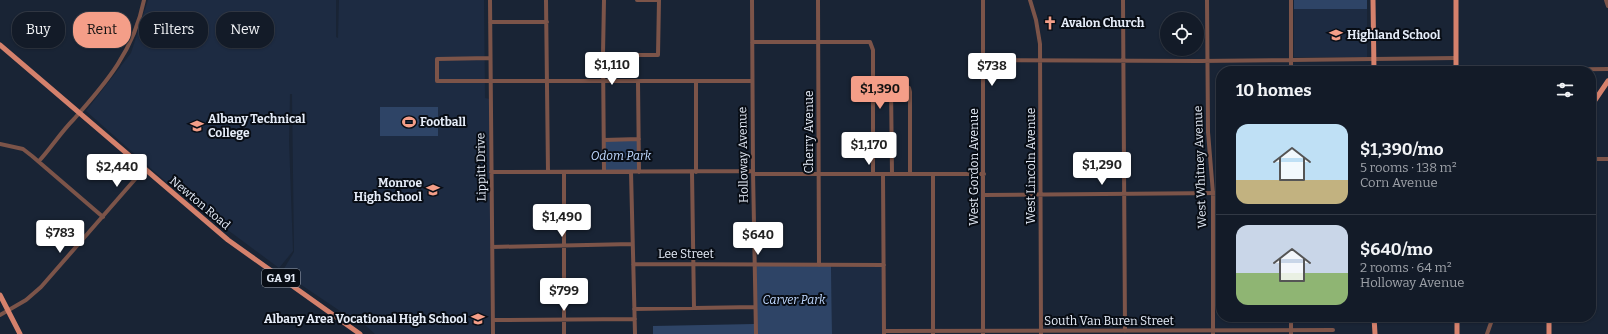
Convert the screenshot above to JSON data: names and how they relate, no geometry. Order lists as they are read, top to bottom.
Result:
{
  "streets": {
    "main road": ["Newton Road", "GA 91"],
    "street": [
      "Cherry Avenue",
      "Holloway Avenue",
      "West Lincoln Avenue",
      "Lippitt Drive",
      "West Gordon Avenue",
      "West Whitney Avenue",
      "Lee Street",
      "South Van Buren Street"
    ]
  },
  "crossings": [
    ["Cherry Avenue", "Lee Street"],
    ["Holloway Avenue", "Lee Street"],
    ["West Lincoln Avenue", "South Van Buren Street"],
    ["West Gordon Avenue", "South Van Buren Street"],
    ["West Whitney Avenue", "South Van Buren Street"]
  ],
  "parks": ["Odom Park", "Carver Park"],
  "places": {
    "church": ["Avalon Church"],
    "school or university": [
      "Highland School",
      "Albany Technical College",
      "Monroe High School",
      "Albany Area Vocational High School"
    ],
    "sports": ["Football"]
  },
  "page": {
    "chip": [
      "Buy",
      "Rent",
      "Filters",
      "New"
    ],
    "price": [
      "$1,110",
      "$738",
      "$1,390",
      "$1,170",
      "$1,290",
      "$2,440",
      "$1,490",
      "$783",
      "$640",
      "$799"
    ],
    "heading": "10 homes",
    "list": [
      {
        "name": "$1,390/mo",
        "note": "5 rooms · 138 m² · Corn Avenue"
      },
      {
        "name": "$640/mo",
        "note": "2 rooms · 64 m² · Holloway Avenue"
      }
    ]
  }
}
